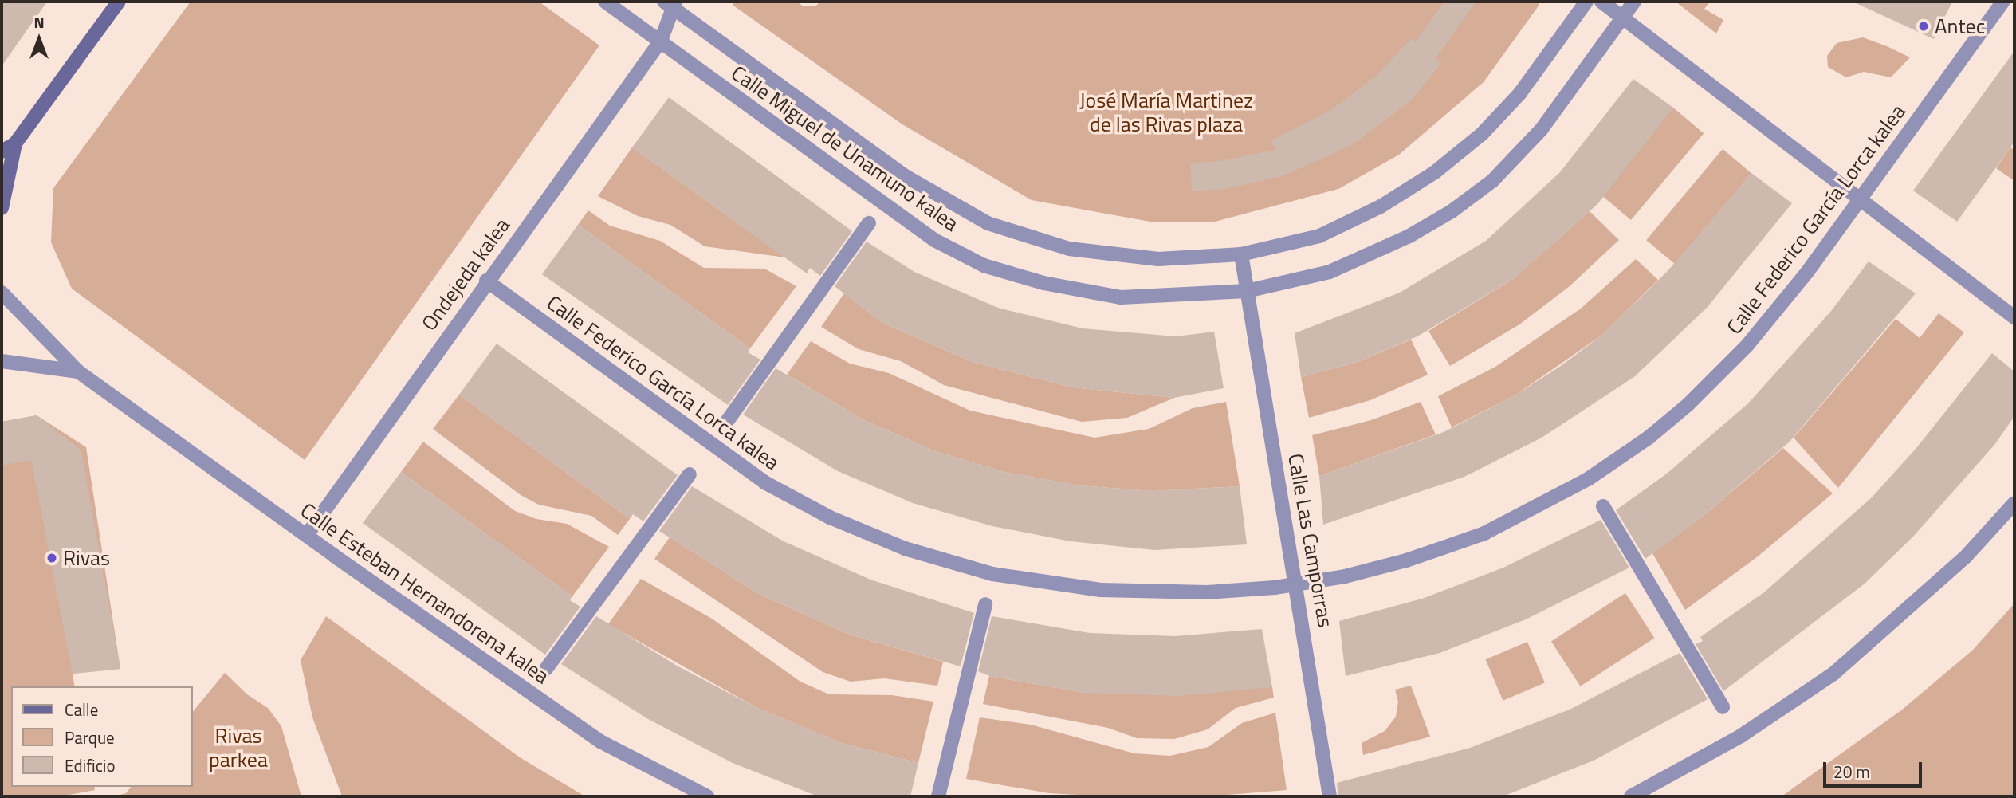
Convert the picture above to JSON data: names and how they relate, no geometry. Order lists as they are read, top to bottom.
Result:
{
  "streets": {
    "street": [
      "Calle Miguel de Unamuno kalea",
      "Calle Federico García Lorca kalea",
      "Ondejeda kalea",
      "Calle Las Camporras",
      "Calle Esteban Hernandorena kalea"
    ]
  },
  "crossings": [
    ["Calle Miguel de Unamuno kalea", "Ondejeda kalea"],
    ["Calle Miguel de Unamuno kalea", "Calle Las Camporras"],
    ["Calle Federico García Lorca kalea", "Ondejeda kalea"],
    ["Calle Federico García Lorca kalea", "Calle Las Camporras"],
    ["Ondejeda kalea", "Calle Esteban Hernandorena kalea"]
  ],
  "parks": ["José María Martinez de las Rivas plaza", "Rivas parkea"],
  "places": ["Antec", "Rivas"],
  "legend": ["Calle", "Parque", "Edificio"],
  "scale_bar": "20 m",
  "north": "top"
}
